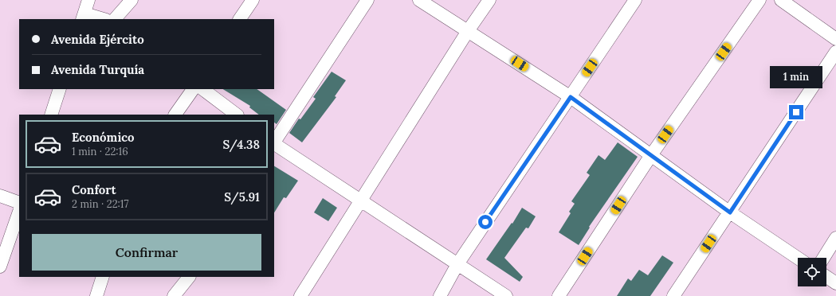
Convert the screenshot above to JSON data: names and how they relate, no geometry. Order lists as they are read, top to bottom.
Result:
{
  "page": {
    "banner": ["Avenida Ejército", "Avenida Turquía"],
    "bubble": "1 min",
    "list": [
      {
        "name": "Económico",
        "note": "1 min · 22:16",
        "value": "S/4.38"
      },
      {
        "name": "Confort",
        "note": "2 min · 22:17",
        "value": "S/5.91"
      }
    ],
    "buttons": "Confirmar"
  }
}
